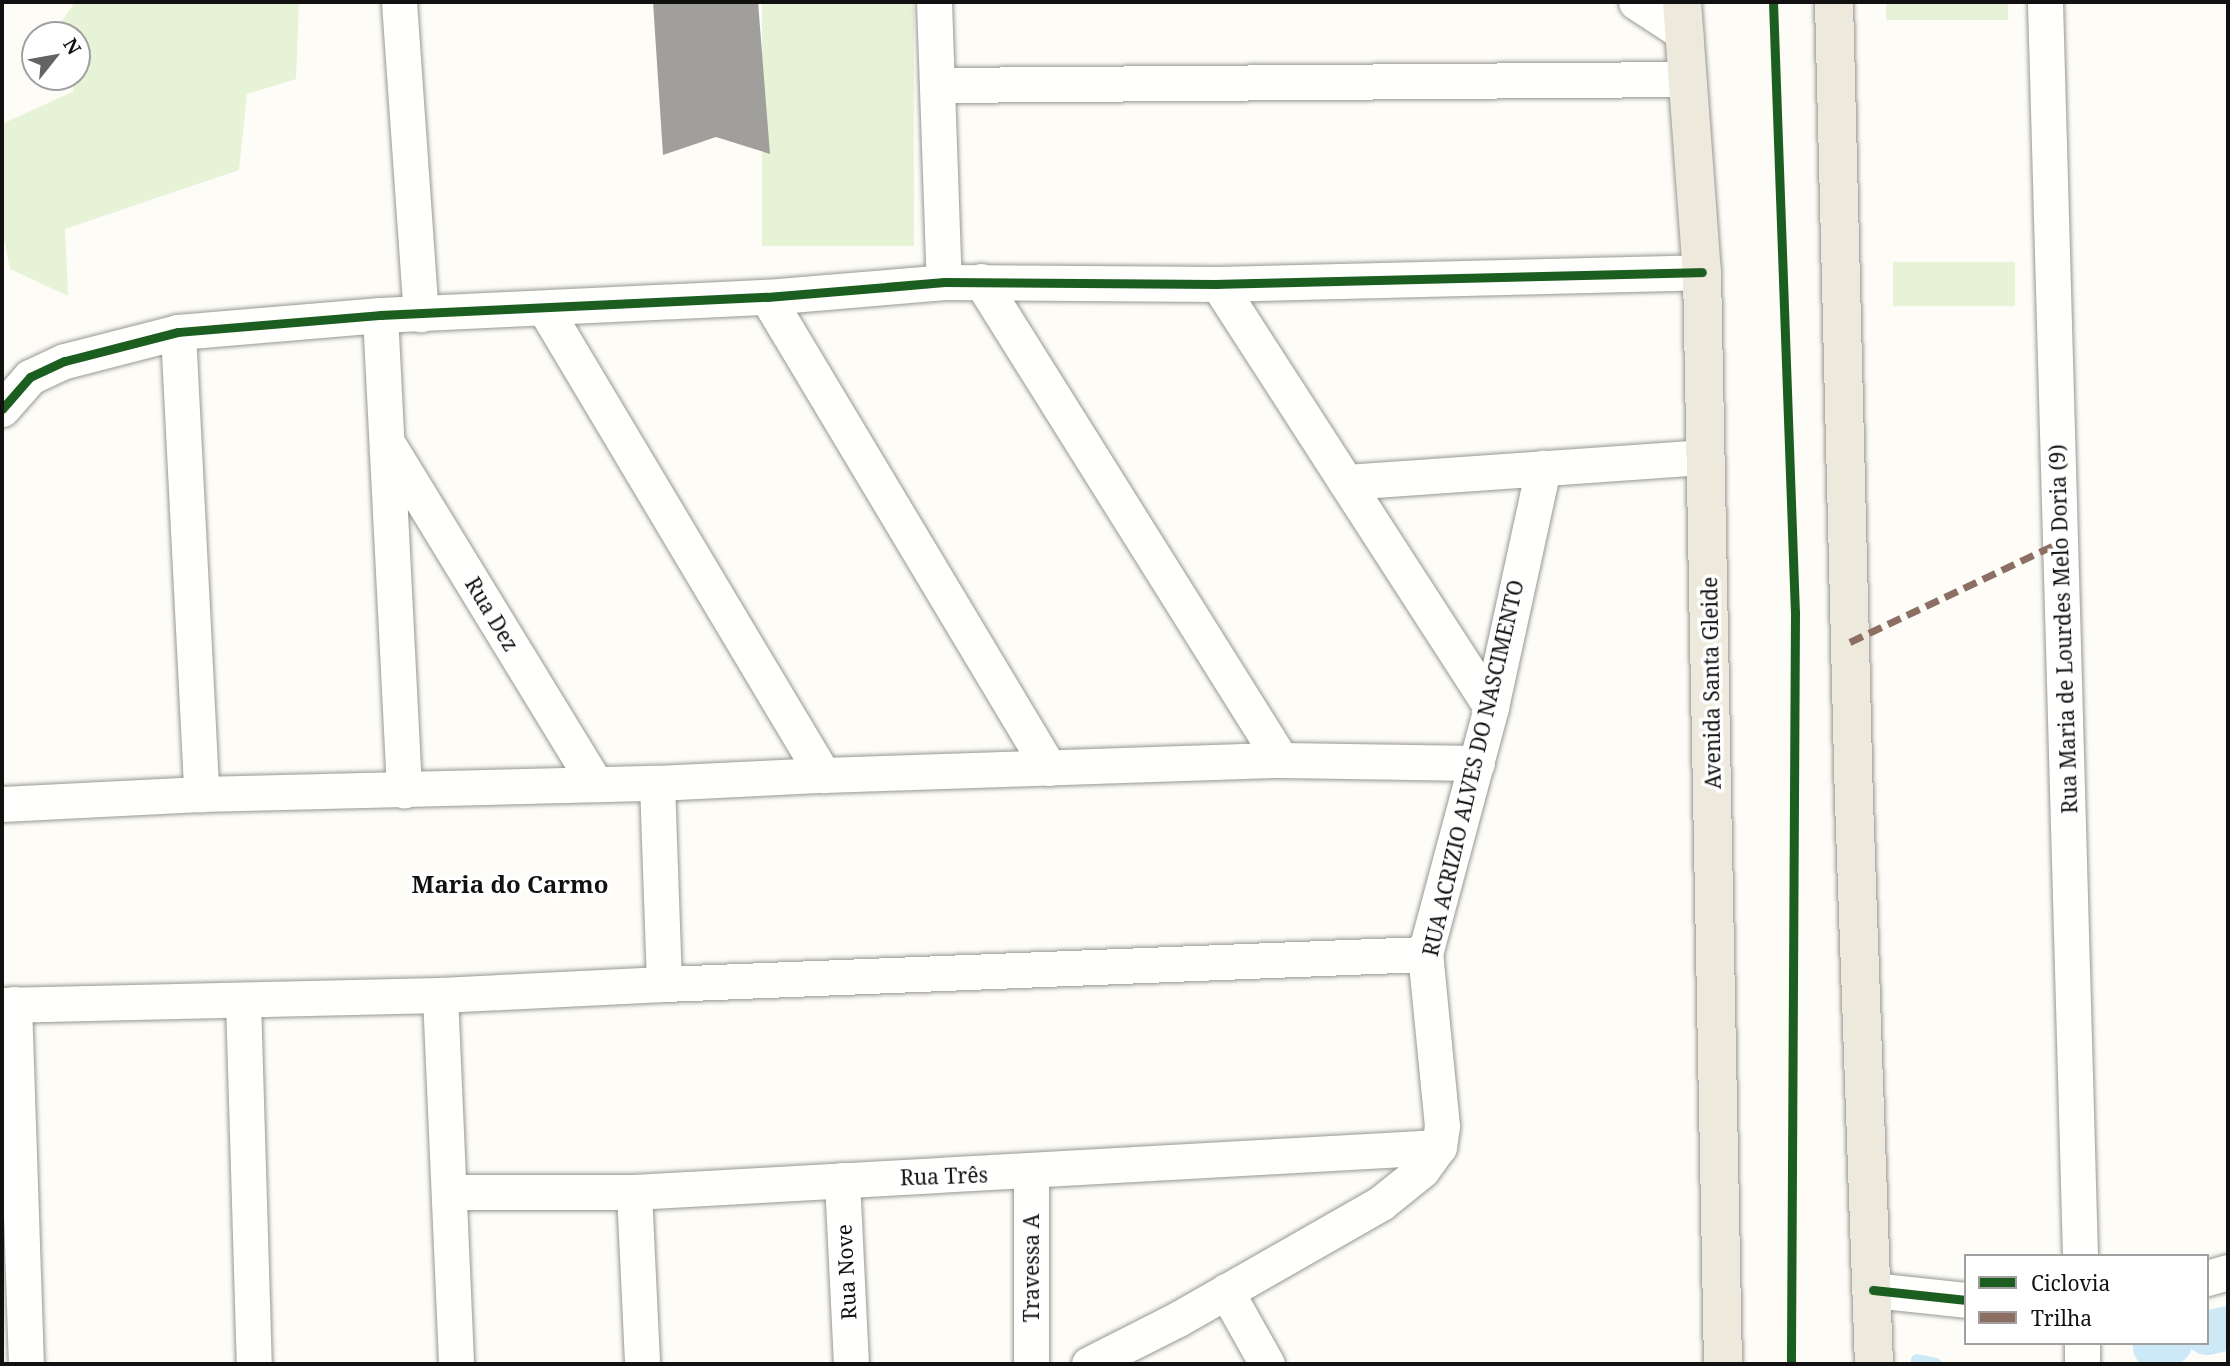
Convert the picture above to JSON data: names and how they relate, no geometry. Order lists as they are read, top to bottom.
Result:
{
  "streets": {
    "main road": ["Avenida Santa Gleide"],
    "street": [
      "Rua Dez",
      "Rua Maria de Lourdes Melo Doria (9)",
      "RUA ACRIZIO ALVES DO NASCIMENTO",
      "Rua Três",
      "Travessa A",
      "Rua Nove"
    ]
  },
  "crossings": [
    ["RUA ACRIZIO ALVES DO NASCIMENTO", "Rua Três"],
    ["Rua Três", "Travessa A"],
    ["Rua Três", "Rua Nove"]
  ],
  "districts": ["Maria do Carmo"],
  "legend": ["Ciclovia", "Trilha"],
  "north": "top right"
}
